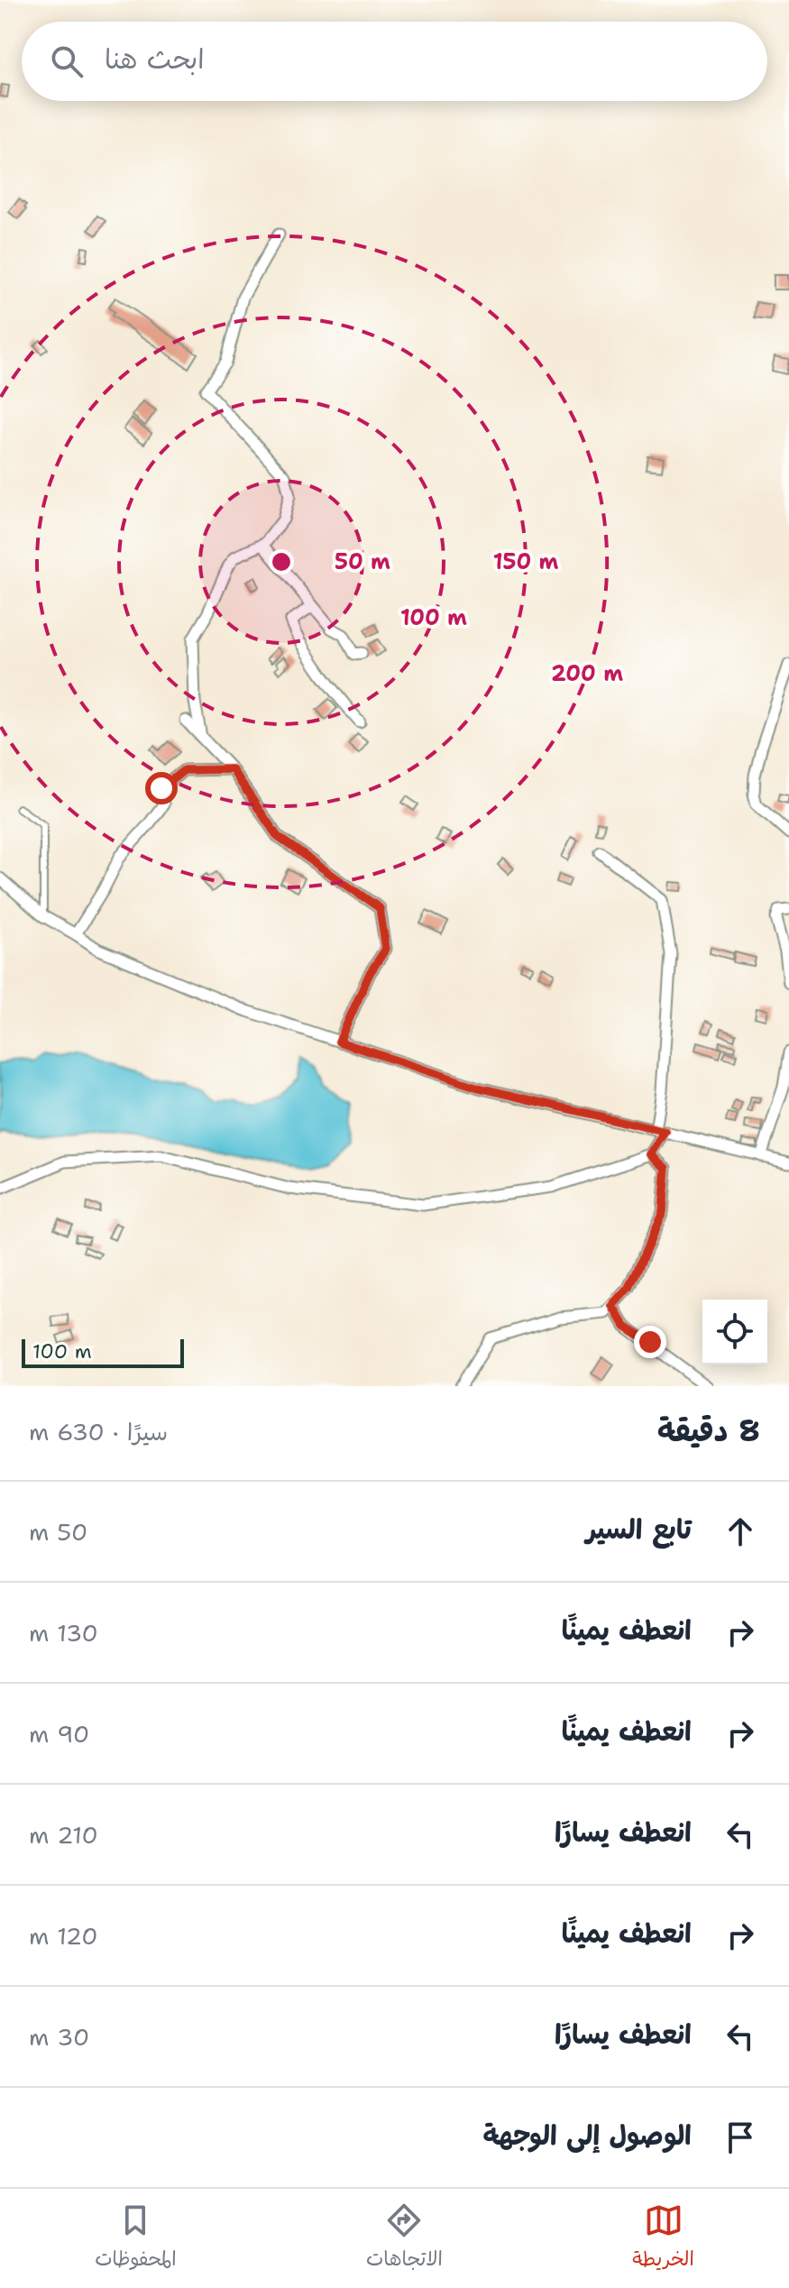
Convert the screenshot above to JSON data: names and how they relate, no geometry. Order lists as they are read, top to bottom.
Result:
{
  "scale_bar": "100 m",
  "page": {
    "search": "ابحث هنا",
    "scale": "100 m",
    "heading": ["8 دقيقة", "سيرًا · 630 m"],
    "list": [
      ["تابع السير", "50 m"],
      ["انعطف يمينًا", "130 m"],
      ["انعطف يمينًا", "90 m"],
      ["انعطف يسارًا", "210 m"],
      ["انعطف يمينًا", "120 m"],
      ["انعطف يسارًا", "30 m"],
      "الوصول إلى الوجهة"
    ],
    "nav": ["الخريطة", "الاتجاهات", "المحفوظات"]
  },
  "rings": [
    "50 m",
    "150 m",
    "100 m",
    "200 m"
  ]
}
